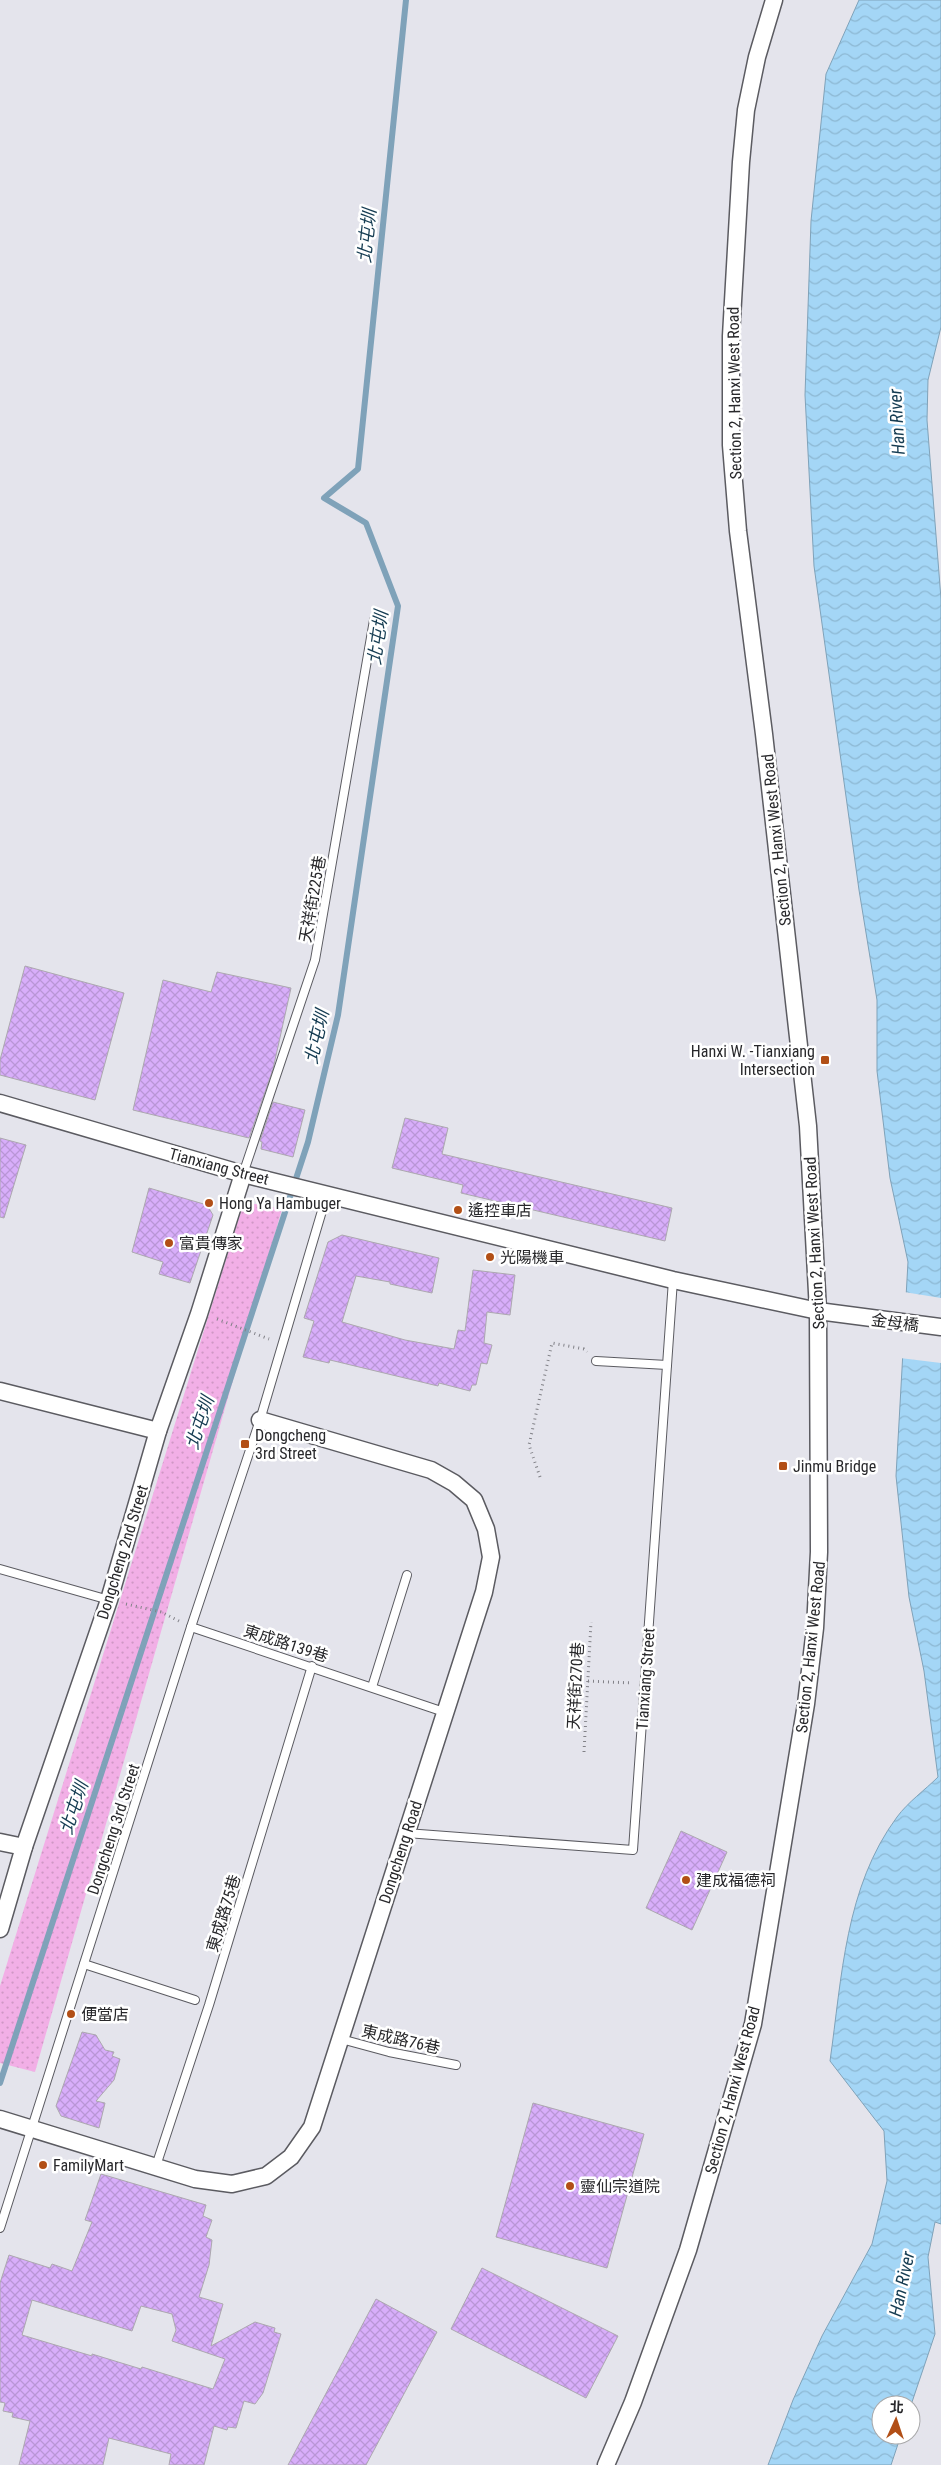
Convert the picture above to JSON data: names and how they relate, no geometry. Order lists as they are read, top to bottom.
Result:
{
  "streets": {
    "street": [
      "Section 2, Hanxi West Road",
      "Tianxiang Street",
      "金母橋",
      "Dongcheng 2nd Street",
      "Dongcheng Road"
    ],
    "lane": [
      "天祥街225巷",
      "東成路139巷",
      "Dongcheng 3rd Street",
      "東成路75巷",
      "東成路76巷"
    ],
    "path": ["天祥街270巷"]
  },
  "crossings": [
    ["Section 2, Hanxi West Road", "Tianxiang Street"],
    ["天祥街225巷", "Tianxiang Street"],
    ["天祥街225巷", "Dongcheng 2nd Street"],
    ["Tianxiang Street", "金母橋"],
    ["Tianxiang Street", "Dongcheng 2nd Street"],
    ["Tianxiang Street", "Dongcheng 3rd Street"],
    ["Tianxiang Street", "Dongcheng Road"],
    ["東成路139巷", "Dongcheng 3rd Street"],
    ["東成路139巷", "Dongcheng Road"],
    ["東成路139巷", "東成路75巷"],
    ["Dongcheng 3rd Street", "Dongcheng Road"],
    ["Dongcheng Road", "東成路75巷"],
    ["Dongcheng Road", "東成路76巷"]
  ],
  "water": ["北屯圳", "Han River"],
  "places": {
    "transit": ["Hanxi W. -Tianxiang Intersection", "Dongcheng 3rd Street", "Jinmu Bridge"],
    "other": [
      "Hong Ya Hambuger",
      "遙控車店",
      "富貴傳家",
      "光陽機車",
      "建成福德祠",
      "便當店",
      "FamilyMart",
      "靈仙宗道院"
    ]
  },
  "north": "top"
}
